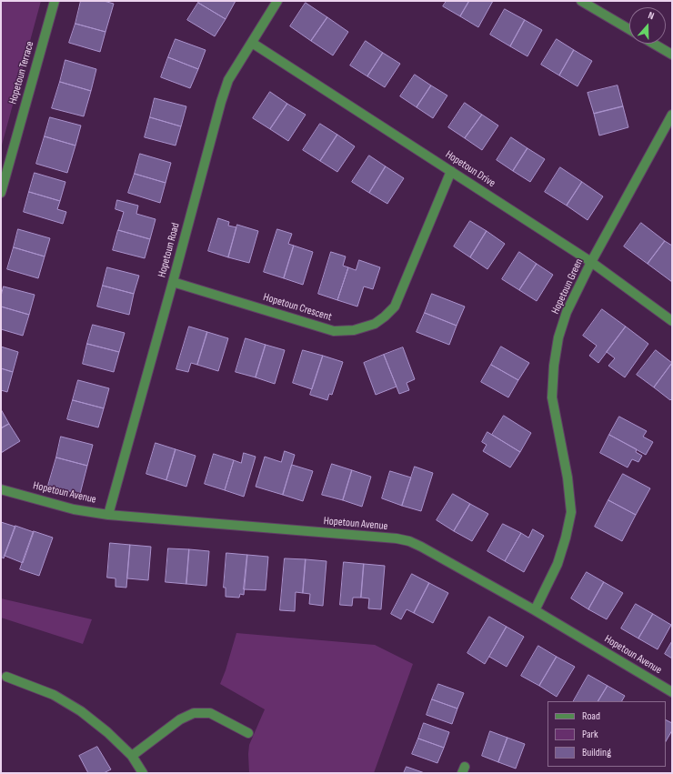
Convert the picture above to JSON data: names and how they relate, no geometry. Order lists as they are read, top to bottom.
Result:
{
  "streets": {
    "street": [
      "Hopetoun Terrace",
      "Hopetoun Drive",
      "Hopetoun Road",
      "Hopetoun Green",
      "Hopetoun Crescent",
      "Hopetoun Avenue"
    ]
  },
  "crossings": [
    ["Hopetoun Drive", "Hopetoun Road"],
    ["Hopetoun Drive", "Hopetoun Green"],
    ["Hopetoun Drive", "Hopetoun Crescent"],
    ["Hopetoun Road", "Hopetoun Crescent"],
    ["Hopetoun Road", "Hopetoun Avenue"],
    ["Hopetoun Green", "Hopetoun Avenue"]
  ],
  "legend": ["Road", "Park", "Building"],
  "north": "top"
}
